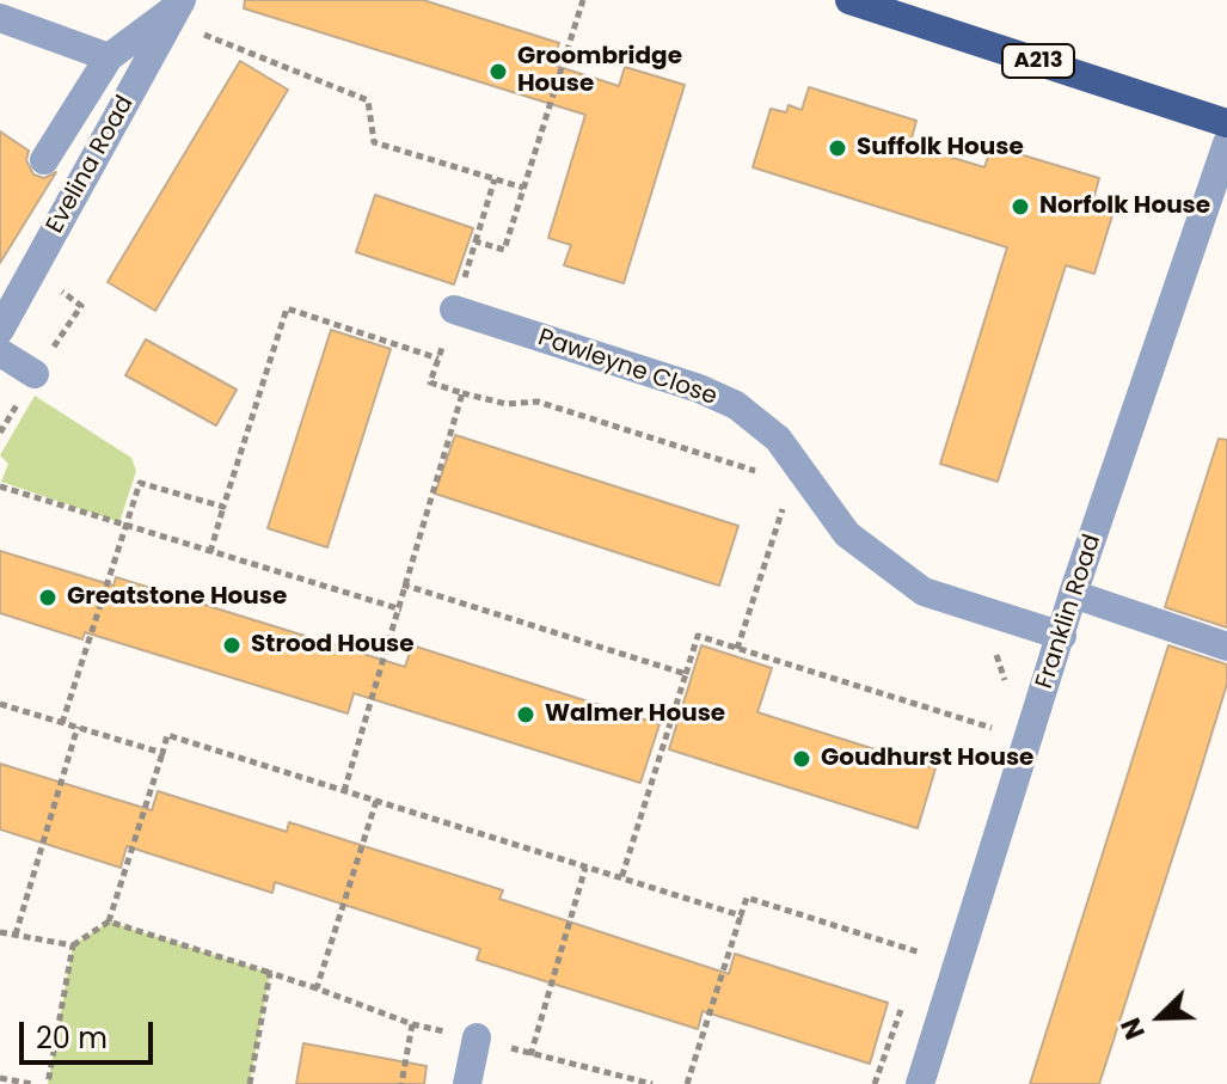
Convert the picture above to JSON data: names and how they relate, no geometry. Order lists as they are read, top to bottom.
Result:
{
  "streets": {
    "main road": ["A213"],
    "street": ["Evelina Road", "Pawleyne Close", "Franklin Road"]
  },
  "crossings": [
    ["Pawleyne Close", "Franklin Road"]
  ],
  "places": [
    "Groombridge House",
    "Suffolk House",
    "Norfolk House",
    "Greatstone House",
    "Strood House",
    "Walmer House",
    "Goudhurst House"
  ],
  "scale_bar": "20 m",
  "north": "bottom left"
}
